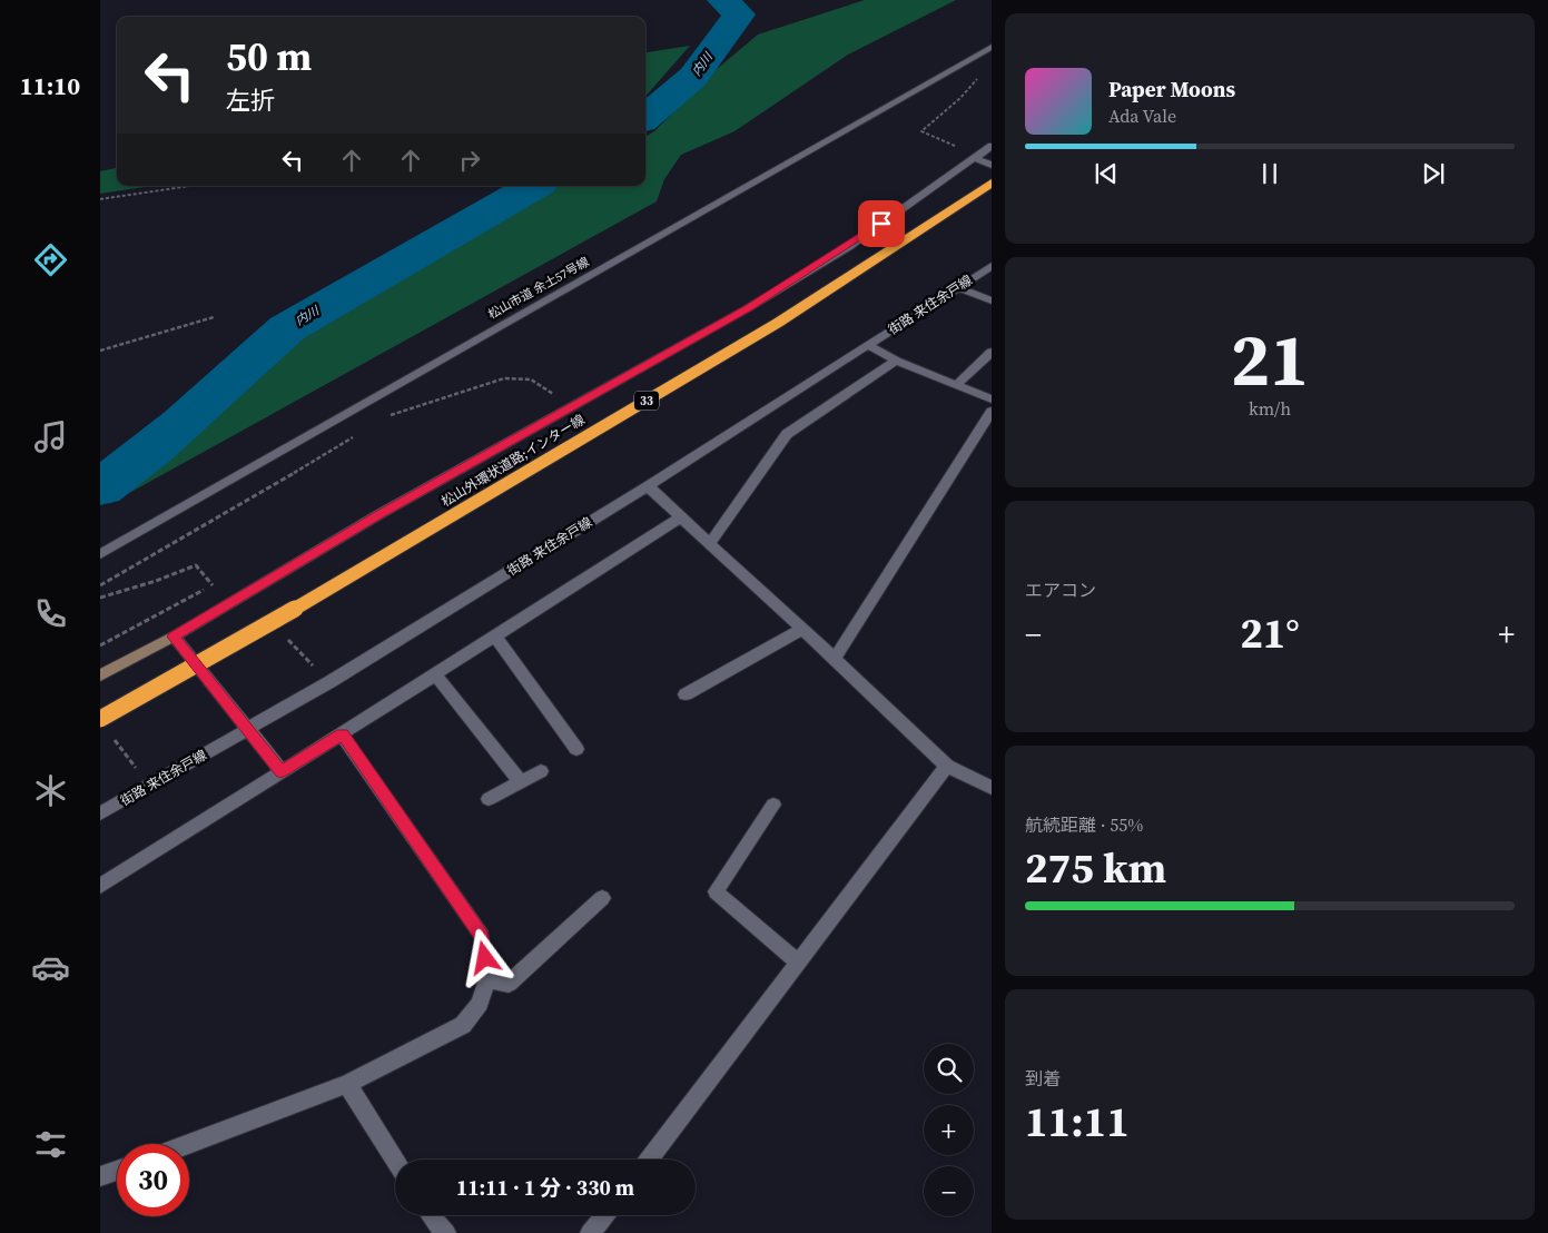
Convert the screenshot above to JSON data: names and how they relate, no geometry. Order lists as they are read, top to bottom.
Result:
{
  "streets": {
    "highway": ["33", "松山外環状道路;インター線"],
    "street": ["松山市道 余土57号線", "街路 来住余戸線"]
  },
  "water": ["内川"],
  "page": {
    "tabs": "11:10",
    "turn": ["50 m", "左折"],
    "song": ["Paper Moons", "Ada Vale"],
    "tile": [
      ["21", "km/h"],
      "エアコン",
      ["航続距離 · 55%", "275 km"],
      ["到着", "11:11"]
    ],
    "heat": ["−", "21°", "+"],
    "map_buttons": ["+", "−"],
    "limit": "30",
    "trip": "11:11 · 1 分 · 330 m"
  }
}
